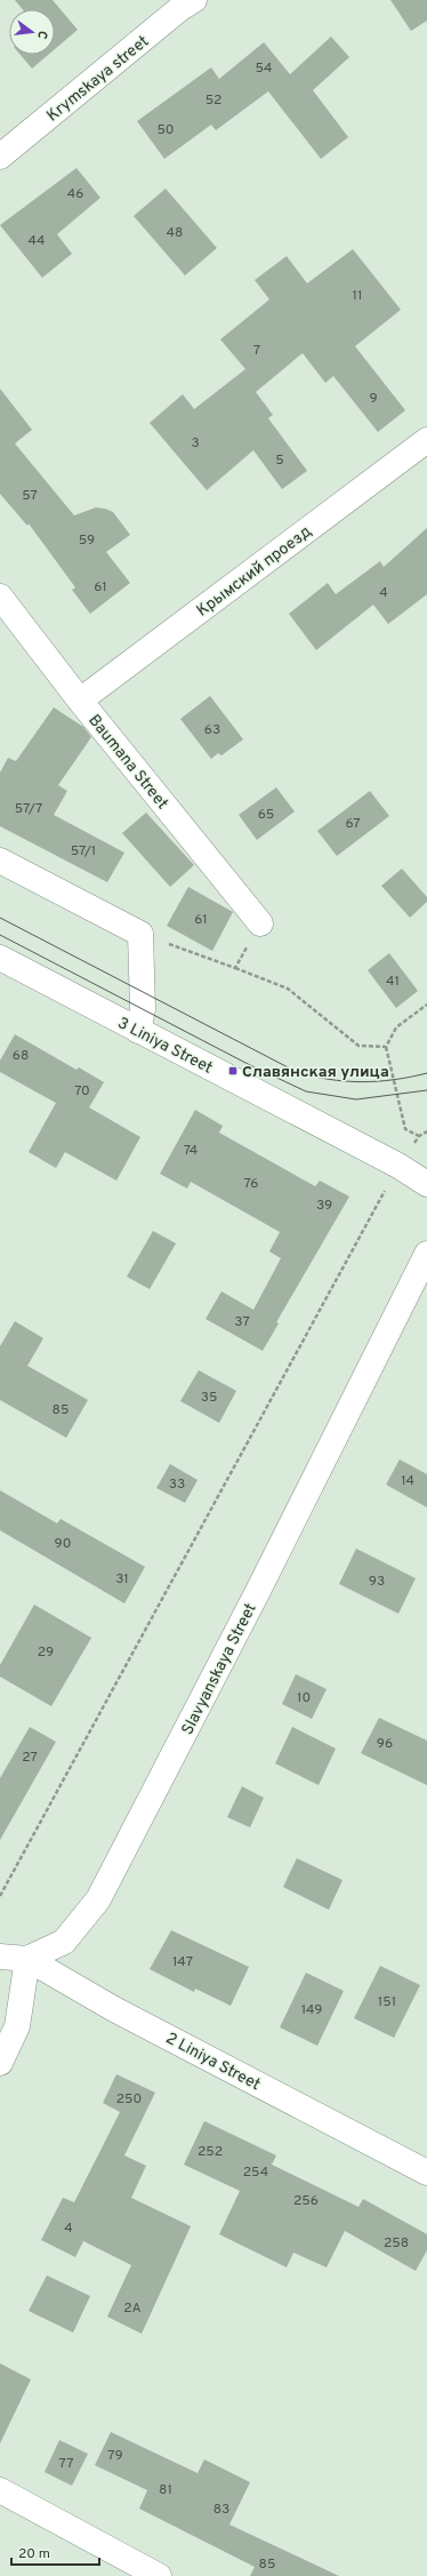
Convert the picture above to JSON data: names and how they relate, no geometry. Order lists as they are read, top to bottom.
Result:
{
  "streets": {
    "street": [
      "Krymskaya street",
      "Крымский проезд",
      "Baumana Street",
      "3 Liniya Street",
      "Slavyanskaya Street",
      "2 Liniya Street"
    ]
  },
  "crossings": [
    ["Крымский проезд", "Baumana Street"],
    ["Slavyanskaya Street", "2 Liniya Street"]
  ],
  "places": {
    "transit": ["Славянская улица"]
  },
  "house_numbers": [
    "54",
    "52",
    "50",
    "46",
    "48",
    "44",
    "11",
    "7",
    "9",
    "3",
    "5",
    "57",
    "59",
    "61",
    "4",
    "63",
    "57/7",
    "65",
    "67",
    "57/1",
    "61",
    "41",
    "68",
    "70",
    "74",
    "76",
    "39",
    "37",
    "35",
    "85",
    "14",
    "33",
    "90",
    "31",
    "93",
    "29",
    "10",
    "96",
    "27",
    "147",
    "151",
    "149",
    "250",
    "252",
    "254",
    "256",
    "4",
    "258",
    "2А",
    "79",
    "77",
    "81",
    "83",
    "85"
  ],
  "scale_bar": "20 m",
  "north": "right"
}
